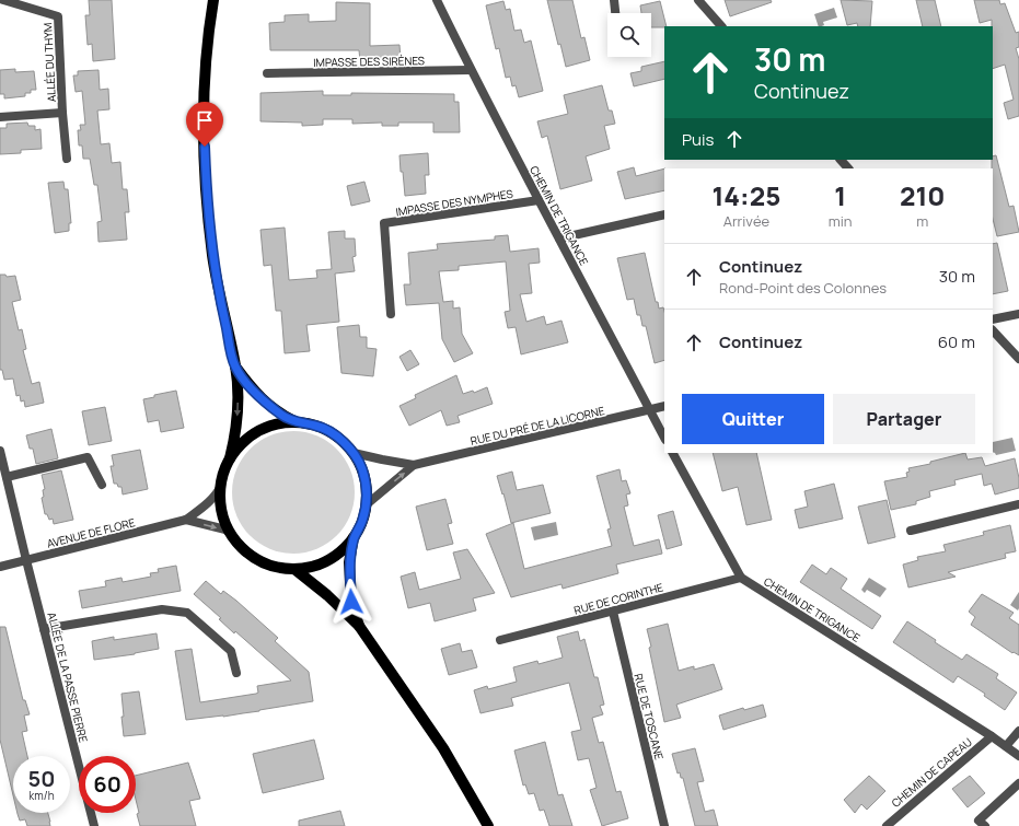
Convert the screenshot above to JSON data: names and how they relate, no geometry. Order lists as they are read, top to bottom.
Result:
{
  "streets": {
    "street": [
      "IMPASSE DES SIRÈNES",
      "ALLÉE DU THYM",
      "IMPASSE DES NYMPHES",
      "CHEMIN DE TRIGANCE",
      "RUE DU PRÉ DE LA LICORNE",
      "AVENUE DE FLORE",
      "RUE DE CORINTHE",
      "ALLÉE DE LA PASSE PIERRE",
      "RUE DE TOSCANE",
      "CHEMIN DE CAPEAU"
    ]
  },
  "crossings": [
    ["IMPASSE DES SIRÈNES", "CHEMIN DE TRIGANCE"],
    ["IMPASSE DES NYMPHES", "CHEMIN DE TRIGANCE"],
    ["CHEMIN DE TRIGANCE", "RUE DU PRÉ DE LA LICORNE"],
    ["CHEMIN DE TRIGANCE", "RUE DE CORINTHE"],
    ["CHEMIN DE TRIGANCE", "CHEMIN DE CAPEAU"],
    ["AVENUE DE FLORE", "ALLÉE DE LA PASSE PIERRE"],
    ["RUE DE CORINTHE", "RUE DE TOSCANE"]
  ],
  "page": {
    "turn": ["30 m", "Continuez"],
    "then": "Puis",
    "eta": [
      "14:25",
      "Arrivée",
      "1",
      "min",
      "210",
      "m"
    ],
    "list": [
      {
        "name": "Continuez",
        "note": "Rond-Point des Colonnes",
        "value": "30 m"
      },
      {
        "name": "Continuez",
        "value": "60 m"
      }
    ],
    "buttons": ["Quitter", "Partager"],
    "speed": "50 km/h",
    "limit": "60"
  }
}
